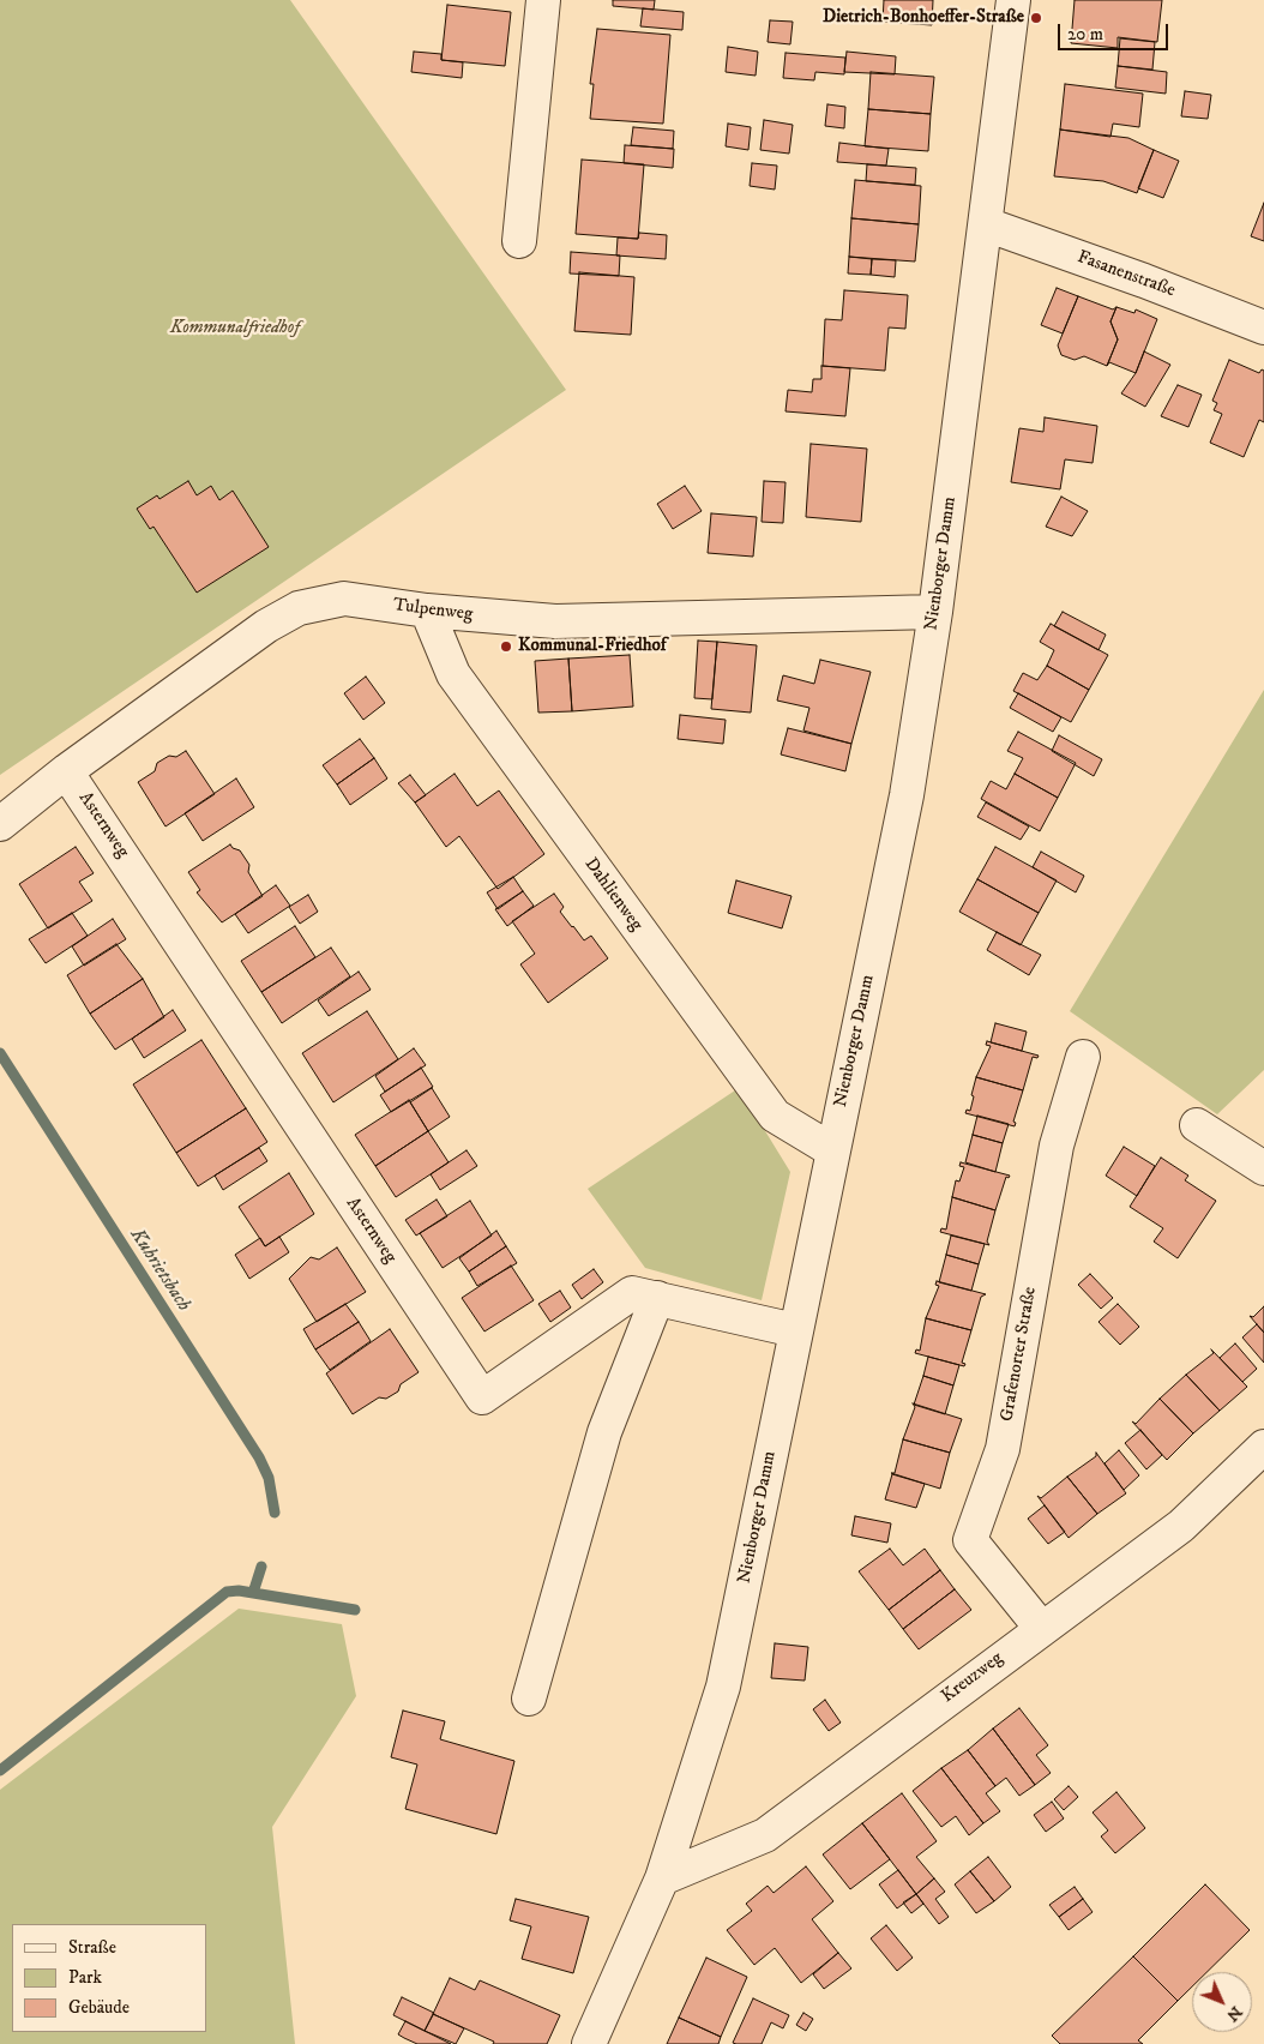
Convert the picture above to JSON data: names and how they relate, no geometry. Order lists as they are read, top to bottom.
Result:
{
  "streets": {
    "street": [
      "Fasanenstraße",
      "Nienborger Damm",
      "Tulpenweg",
      "Asternweg",
      "Dahlienweg",
      "Grafenorter Straße",
      "Kreuzweg"
    ]
  },
  "crossings": [
    ["Fasanenstraße", "Nienborger Damm"],
    ["Nienborger Damm", "Tulpenweg"],
    ["Nienborger Damm", "Asternweg"],
    ["Nienborger Damm", "Dahlienweg"],
    ["Nienborger Damm", "Kreuzweg"],
    ["Tulpenweg", "Asternweg"],
    ["Tulpenweg", "Dahlienweg"],
    ["Grafenorter Straße", "Kreuzweg"]
  ],
  "water": ["Kuhrietsbach"],
  "parks": ["Kommunalfriedhof"],
  "places": ["Dietrich-Bonhoeffer-Straße", "Kommunal-Friedhof"],
  "legend": ["Straße", "Park", "Gebäude"],
  "scale_bar": "20 m",
  "north": "bottom right"
}
